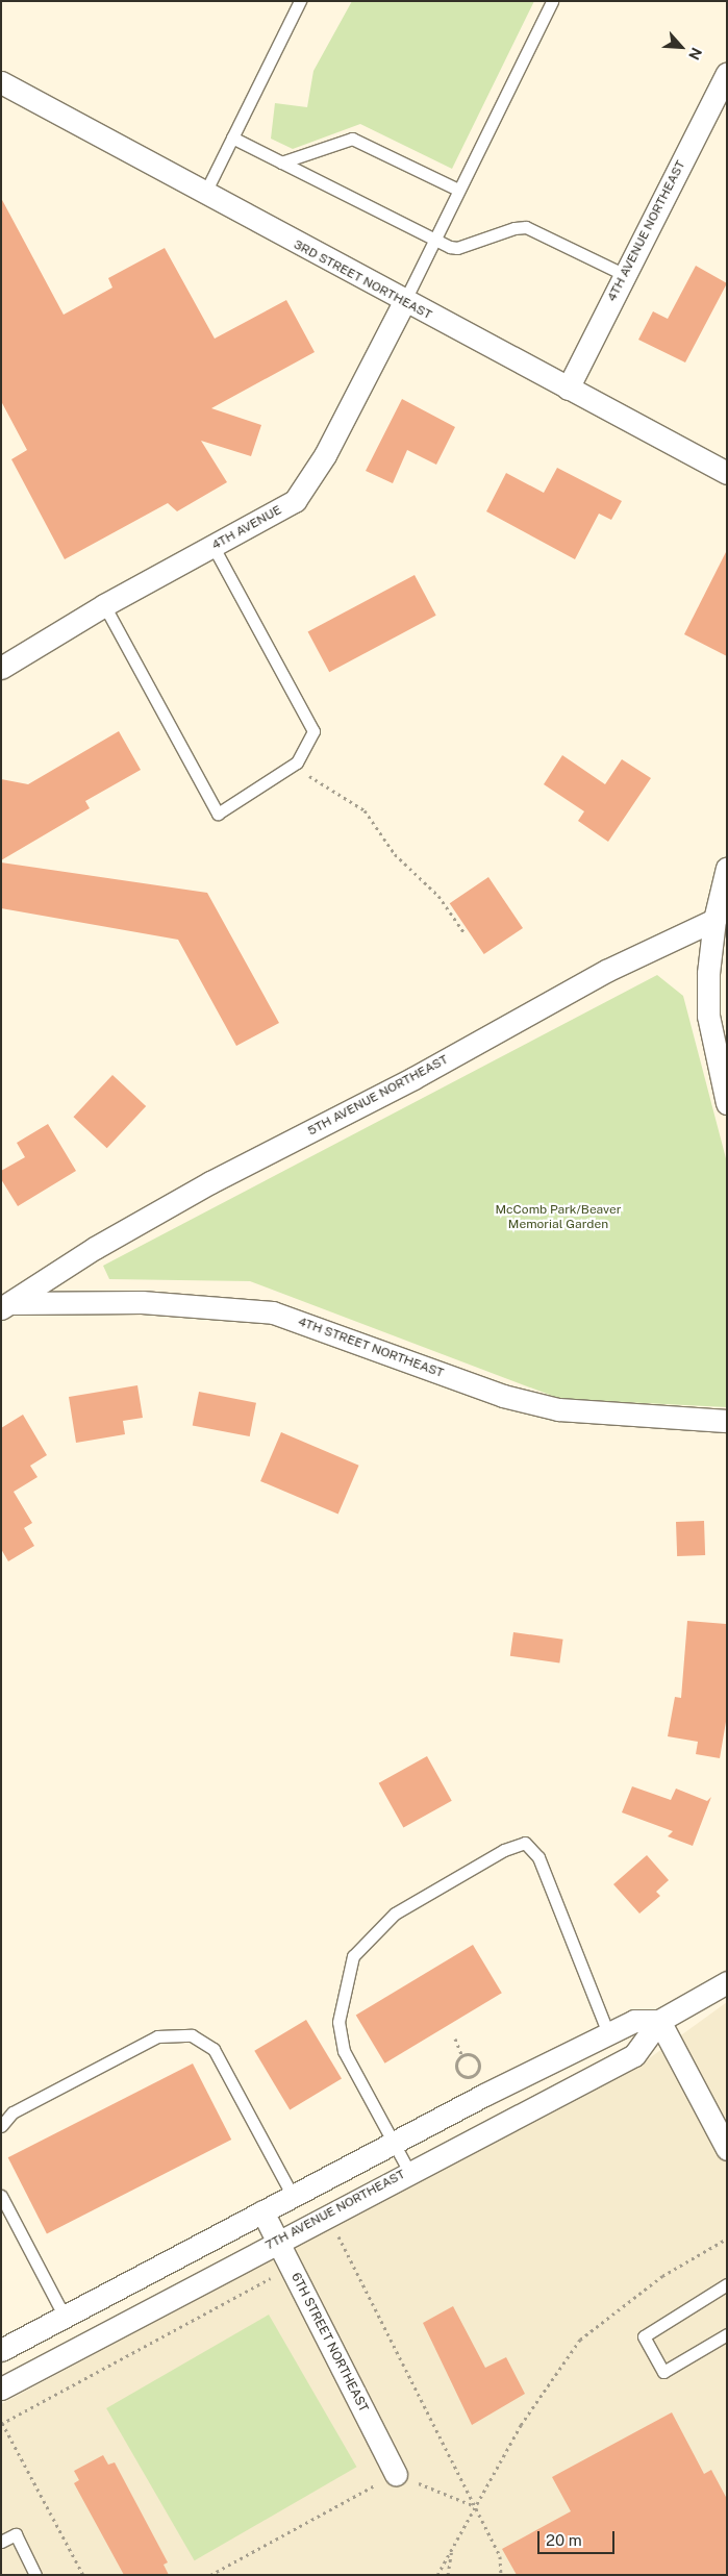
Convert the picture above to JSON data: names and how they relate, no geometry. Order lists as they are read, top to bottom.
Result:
{
  "streets": {
    "street": [
      "4TH AVENUE NORTHEAST",
      "3RD STREET NORTHEAST",
      "4TH AVENUE",
      "5TH AVENUE NORTHEAST",
      "4TH STREET NORTHEAST",
      "7TH AVENUE NORTHEAST",
      "6TH STREET NORTHEAST"
    ]
  },
  "crossings": [
    ["4TH AVENUE NORTHEAST", "3RD STREET NORTHEAST"],
    ["3RD STREET NORTHEAST", "4TH AVENUE"],
    ["5TH AVENUE NORTHEAST", "4TH STREET NORTHEAST"],
    ["7TH AVENUE NORTHEAST", "6TH STREET NORTHEAST"]
  ],
  "parks": ["McComb Park/Beaver Memorial Garden"],
  "scale_bar": "20 m",
  "north": "bottom right"
}
